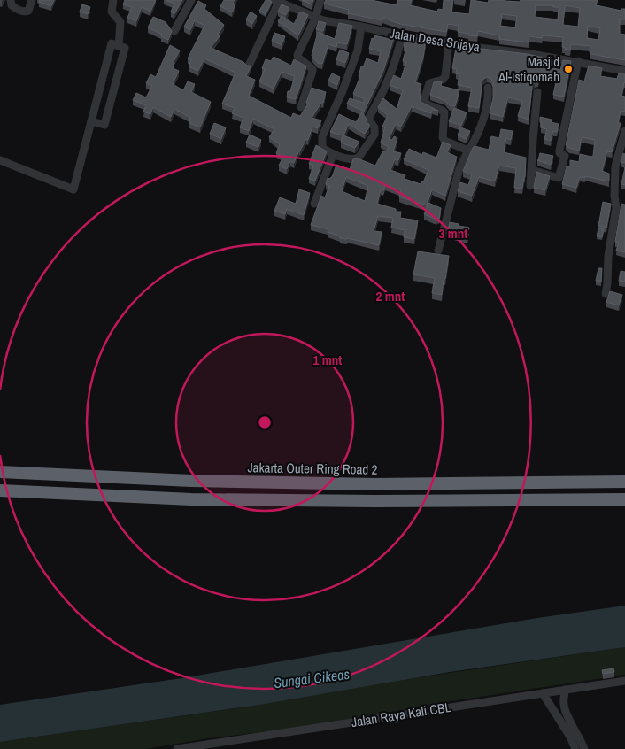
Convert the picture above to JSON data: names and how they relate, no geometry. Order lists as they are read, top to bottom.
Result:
{
  "streets": {
    "highway": ["Jakarta Outer Ring Road 2"],
    "street": ["Jalan Desa Srijaya", "Jalan Raya Kali CBL"]
  },
  "water": ["Sungai Cikeas"],
  "places": ["Masjid Al-Istiqomah"],
  "rings": ["3 mnt", "2 mnt", "1 mnt"]
}
